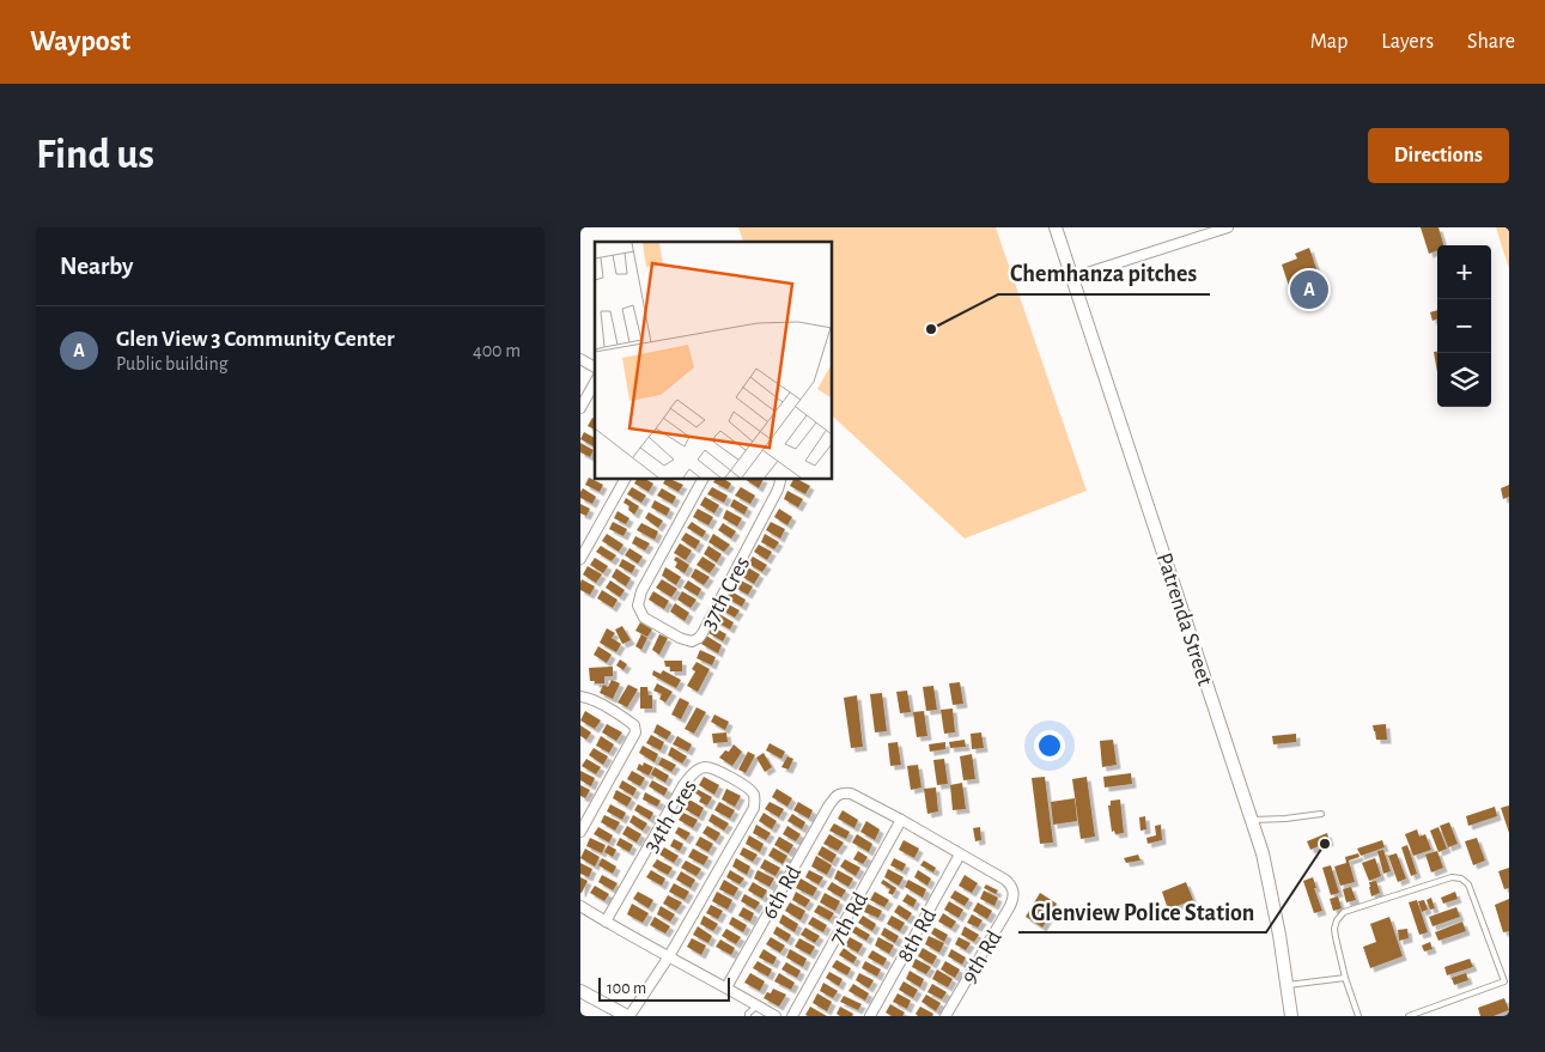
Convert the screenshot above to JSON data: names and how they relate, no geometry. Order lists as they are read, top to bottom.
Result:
{
  "streets": {
    "street": [
      "37th Cres",
      "Patrenda Street",
      "34th Cres",
      "6th Rd",
      "7th Rd",
      "8th Rd",
      "9th Rd"
    ]
  },
  "crossings": [
    ["6th Rd", "7th Rd"],
    ["8th Rd", "9th Rd"]
  ],
  "places": ["Chemhanza pitches", "Glenview Police Station"],
  "scale_bar": "100 m",
  "page": {
    "header": "Waypost",
    "nav": ["Map", "Layers", "Share"],
    "buttons": "Directions",
    "title": "Find us",
    "heading": "Nearby",
    "map_buttons": ["+", "−"],
    "pins": "A",
    "list": [
      {
        "mark": "A",
        "name": "Glen View 3 Community Center",
        "note": "Public building",
        "value": "400 m"
      }
    ],
    "scale": "100 m"
  }
}
